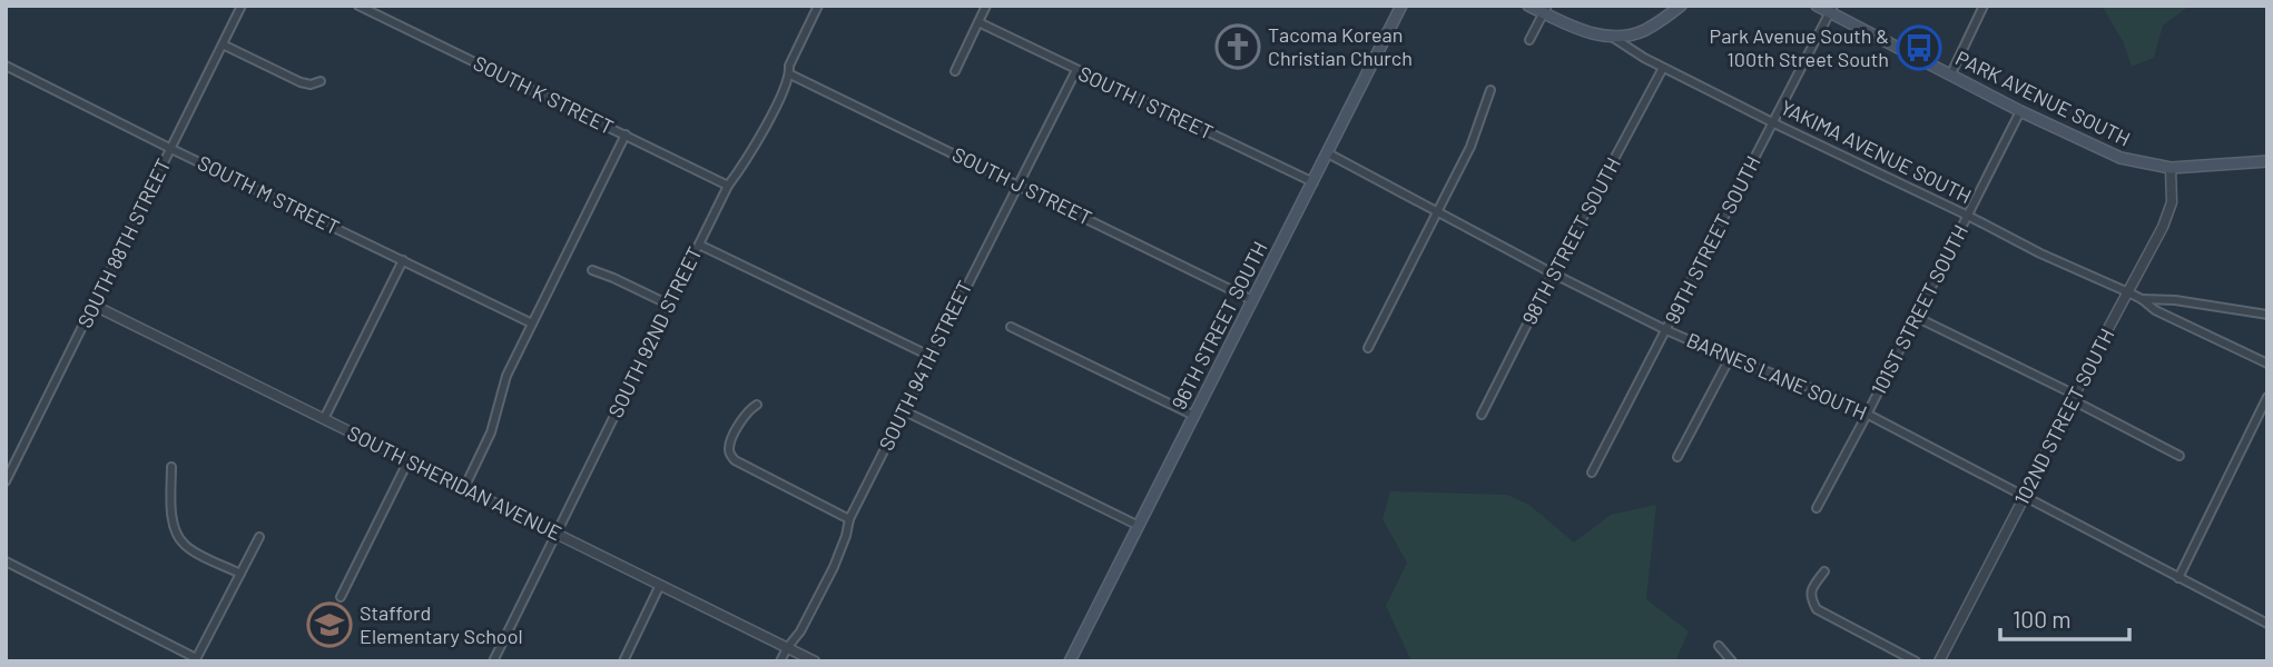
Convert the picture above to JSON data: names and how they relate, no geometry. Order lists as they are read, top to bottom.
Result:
{
  "streets": {
    "main road": ["PARK AVENUE SOUTH", "YAKIMA AVENUE SOUTH", "96TH STREET SOUTH"],
    "street": [
      "SOUTH K STREET",
      "SOUTH I STREET",
      "SOUTH J STREET",
      "SOUTH M STREET",
      "99TH STREET SOUTH",
      "98TH STREET SOUTH",
      "SOUTH 88TH STREET",
      "101ST STREET SOUTH",
      "SOUTH 92ND STREET",
      "SOUTH 94TH STREET",
      "BARNES LANE SOUTH",
      "102ND STREET SOUTH",
      "SOUTH SHERIDAN AVENUE"
    ]
  },
  "crossings": [
    ["SOUTH K STREET", "SOUTH 92ND STREET"],
    ["PARK AVENUE SOUTH", "99TH STREET SOUTH"],
    ["PARK AVENUE SOUTH", "101ST STREET SOUTH"],
    ["PARK AVENUE SOUTH", "102ND STREET SOUTH"],
    ["SOUTH I STREET", "96TH STREET SOUTH"],
    ["SOUTH I STREET", "SOUTH 94TH STREET"],
    ["YAKIMA AVENUE SOUTH", "99TH STREET SOUTH"],
    ["YAKIMA AVENUE SOUTH", "98TH STREET SOUTH"],
    ["YAKIMA AVENUE SOUTH", "101ST STREET SOUTH"],
    ["YAKIMA AVENUE SOUTH", "102ND STREET SOUTH"],
    ["SOUTH J STREET", "96TH STREET SOUTH"],
    ["SOUTH J STREET", "SOUTH 92ND STREET"],
    ["SOUTH J STREET", "SOUTH 94TH STREET"],
    ["SOUTH M STREET", "SOUTH 88TH STREET"],
    ["99TH STREET SOUTH", "BARNES LANE SOUTH"],
    ["98TH STREET SOUTH", "BARNES LANE SOUTH"],
    ["SOUTH 88TH STREET", "SOUTH SHERIDAN AVENUE"],
    ["101ST STREET SOUTH", "BARNES LANE SOUTH"],
    ["96TH STREET SOUTH", "BARNES LANE SOUTH"],
    ["SOUTH 92ND STREET", "SOUTH SHERIDAN AVENUE"],
    ["SOUTH 94TH STREET", "SOUTH SHERIDAN AVENUE"],
    ["BARNES LANE SOUTH", "102ND STREET SOUTH"]
  ],
  "places": {
    "church": ["Tacoma Korean Christian Church"],
    "bus stop": ["Park Avenue South & 100th Street South"],
    "school or university": ["Stafford Elementary School"]
  },
  "scale_bar": "100 m"
}
